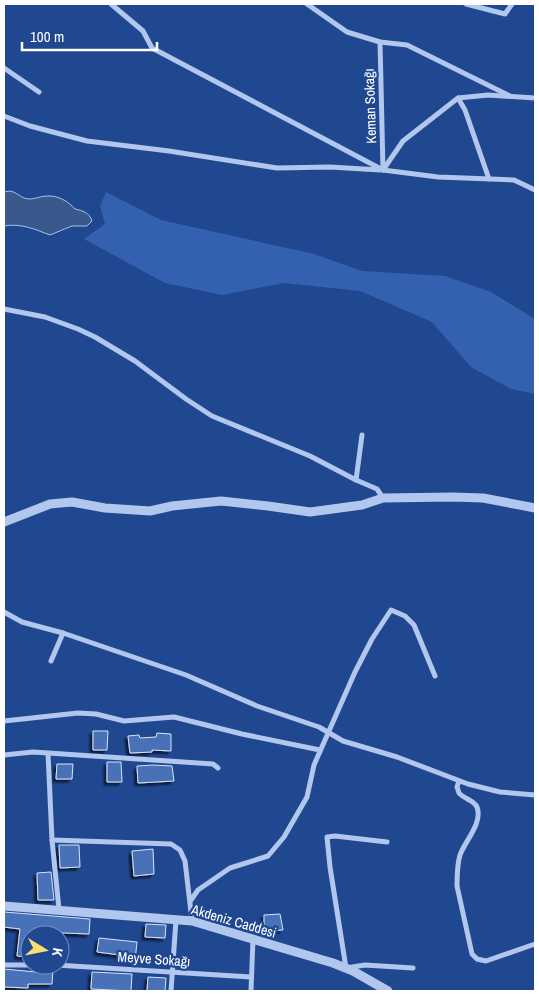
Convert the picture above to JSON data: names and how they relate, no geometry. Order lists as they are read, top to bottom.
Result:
{
  "streets": {
    "street": ["Keman Sokağı", "Akdeniz Caddesi", "Meyve Sokağı"]
  },
  "scale_bar": "100 m",
  "north": "right"
}
